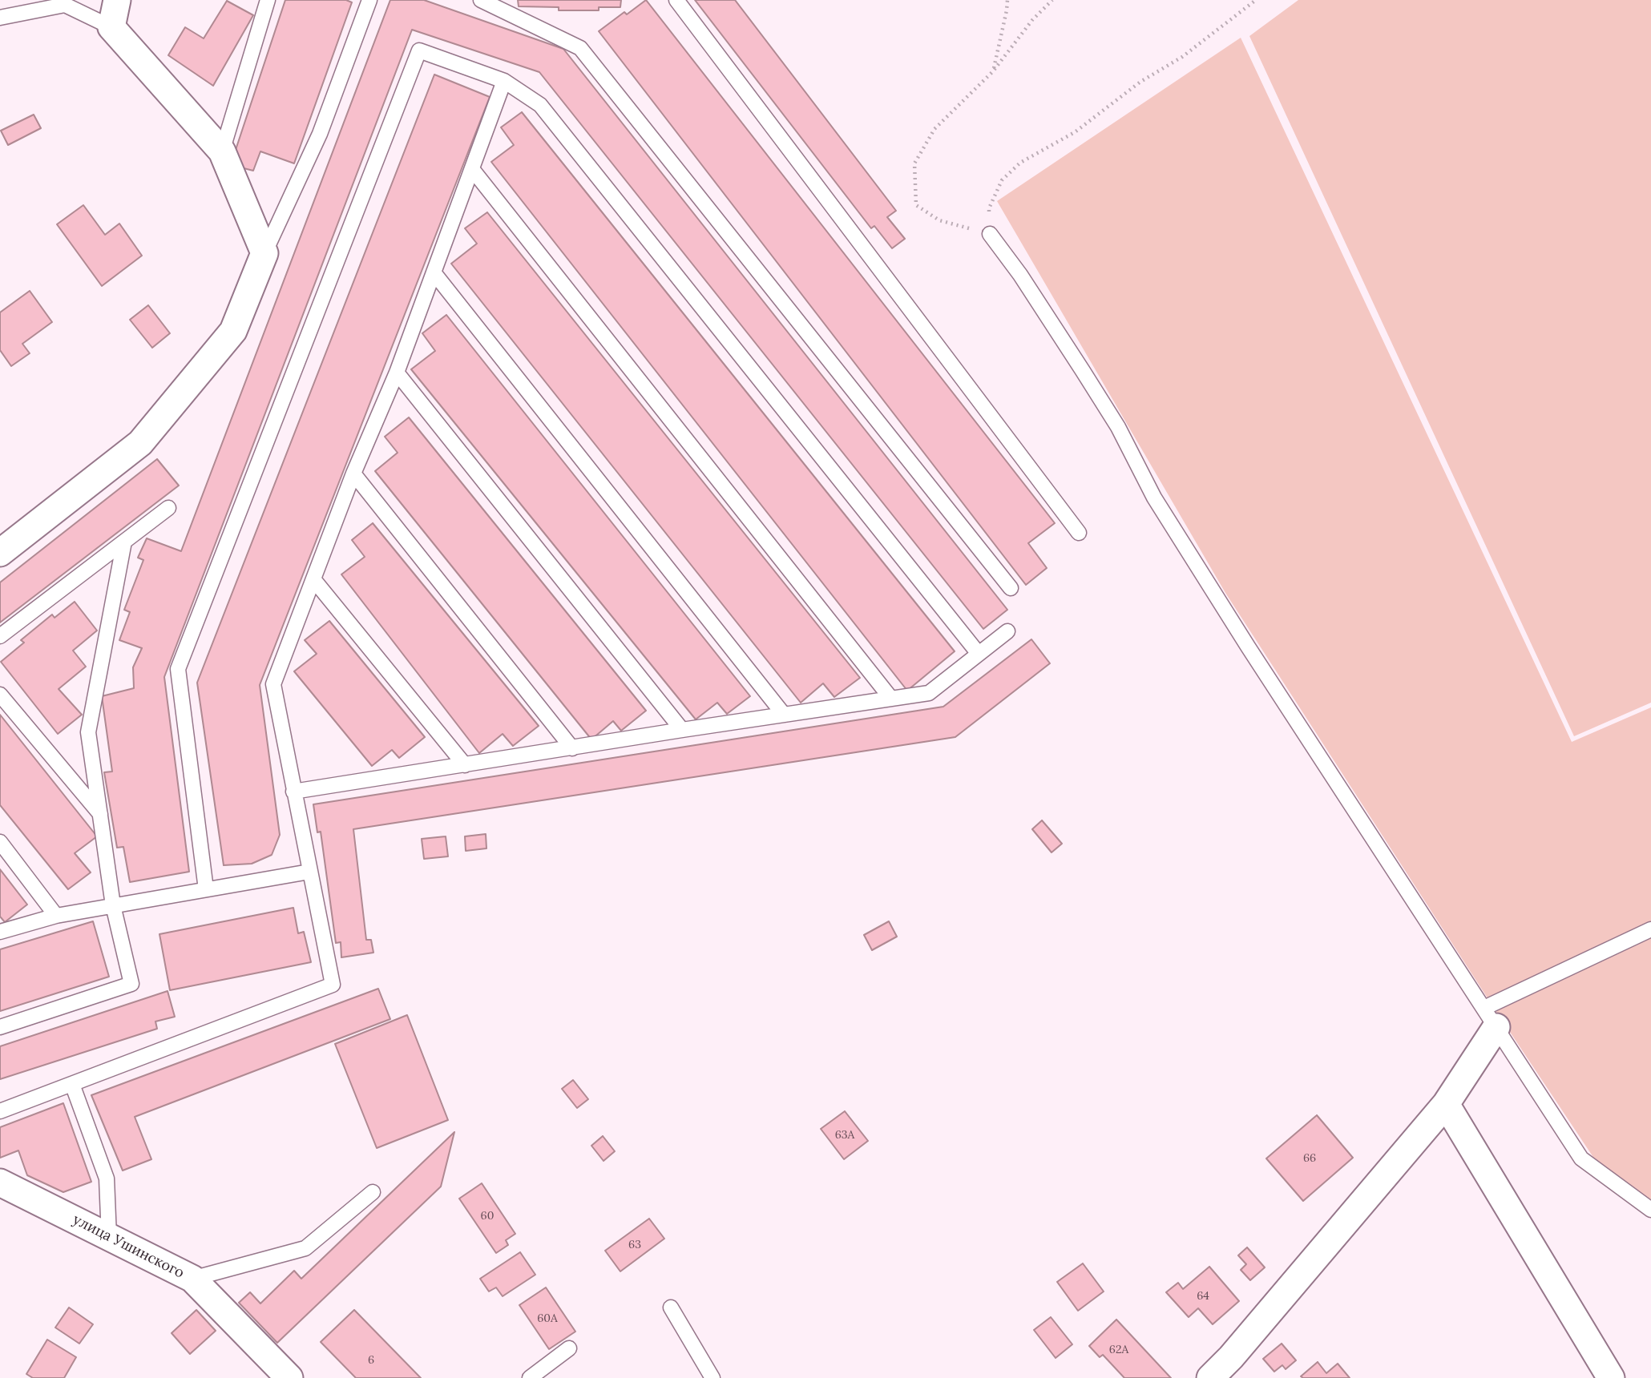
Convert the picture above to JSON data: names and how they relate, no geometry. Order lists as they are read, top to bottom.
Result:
{
  "streets": {
    "street": ["улица Ушинского"]
  },
  "house_numbers": [
    "63А",
    "66",
    "60",
    "63",
    "64",
    "60А",
    "62А",
    "6"
  ]
}
